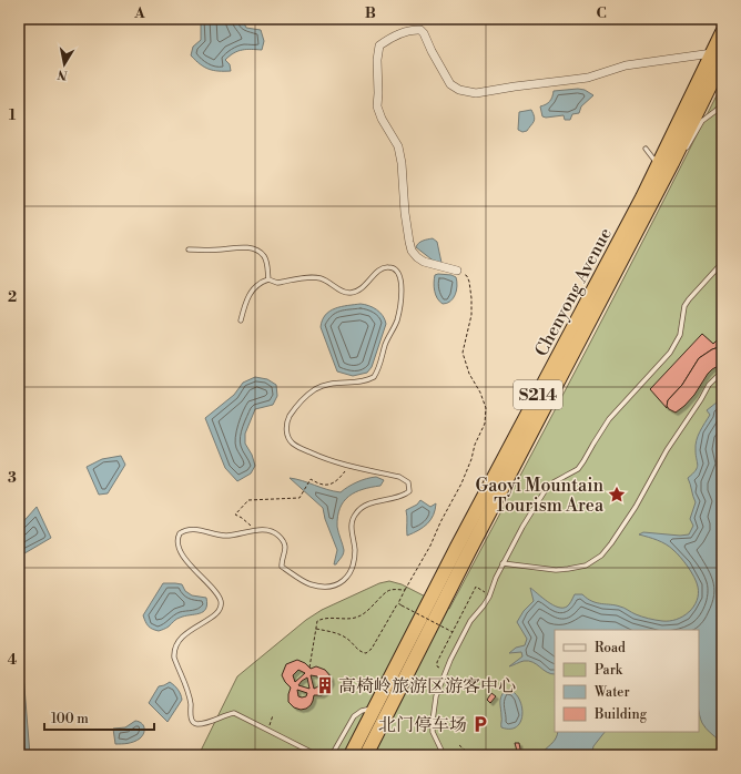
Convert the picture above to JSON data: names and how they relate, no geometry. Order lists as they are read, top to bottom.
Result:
{
  "streets": {
    "highway": ["Chenyong Avenue", "S214"]
  },
  "places": {
    "place": ["Gaoyi Mountain Tourism Area"],
    "building": ["高椅岭旅游区游客中心"],
    "parking": ["北门停车场"]
  },
  "legend": [
    "Road",
    "Park",
    "Water",
    "Building"
  ],
  "scale_bar": "100 m",
  "north": "bottom",
  "grid": {
    "columns": ["A", "B", "C"],
    "rows": [
      "1",
      "2",
      "3",
      "4"
    ]
  }
}
